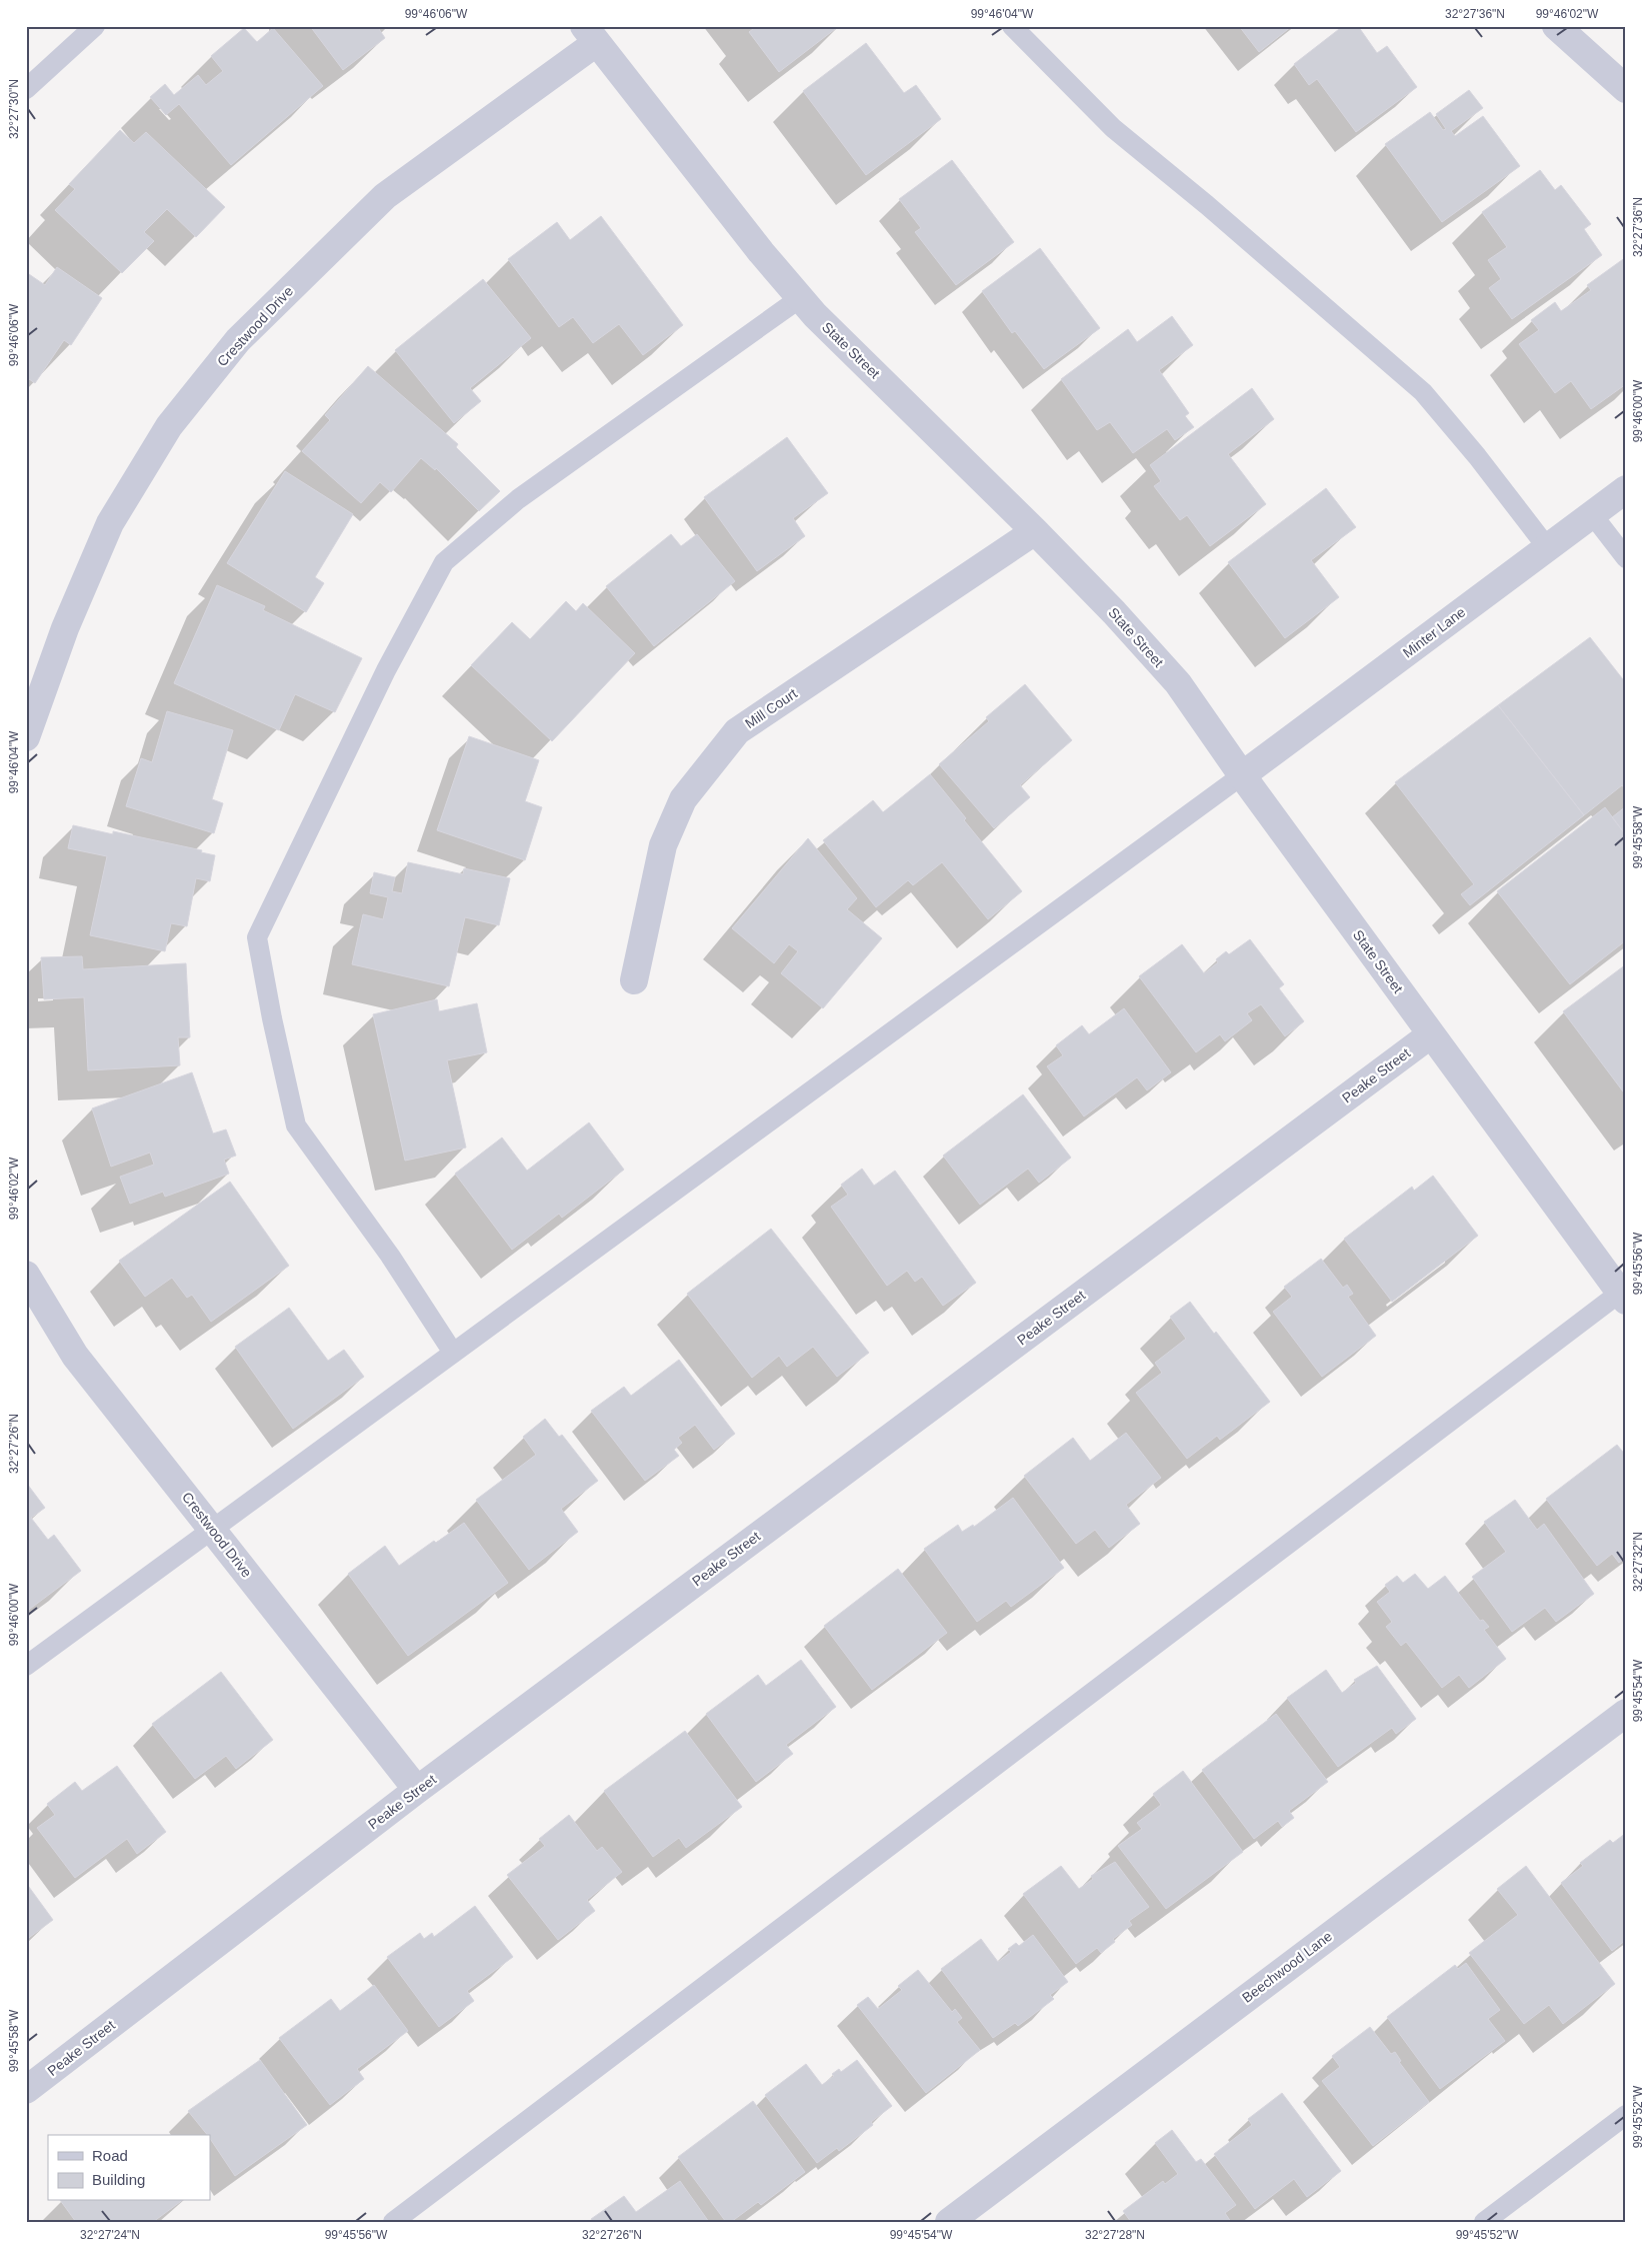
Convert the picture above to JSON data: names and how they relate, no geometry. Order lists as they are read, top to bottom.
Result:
{
  "streets": {
    "street": [
      "Crestwood Drive",
      "State Street",
      "Minter Lane",
      "Mill Court",
      "Peake Street",
      "Beechwood Lane"
    ]
  },
  "crossings": [
    ["Crestwood Drive", "State Street"],
    ["Crestwood Drive", "Peake Street"],
    ["State Street", "Minter Lane"],
    ["State Street", "Mill Court"],
    ["State Street", "Peake Street"]
  ],
  "legend": ["Road", "Building"],
  "coordinates": [
    "99°46'06\"W",
    "99°46'04\"W",
    "32°27'36\"N",
    "99°46'02\"W",
    "32°27'30\"N",
    "99°46'00\"W",
    "99°45'58\"W",
    "99°45'56\"W",
    "32°27'26\"N",
    "32°27'32\"N",
    "99°45'54\"W",
    "99°45'52\"W",
    "32°27'24\"N",
    "32°27'28\"N"
  ]
}
